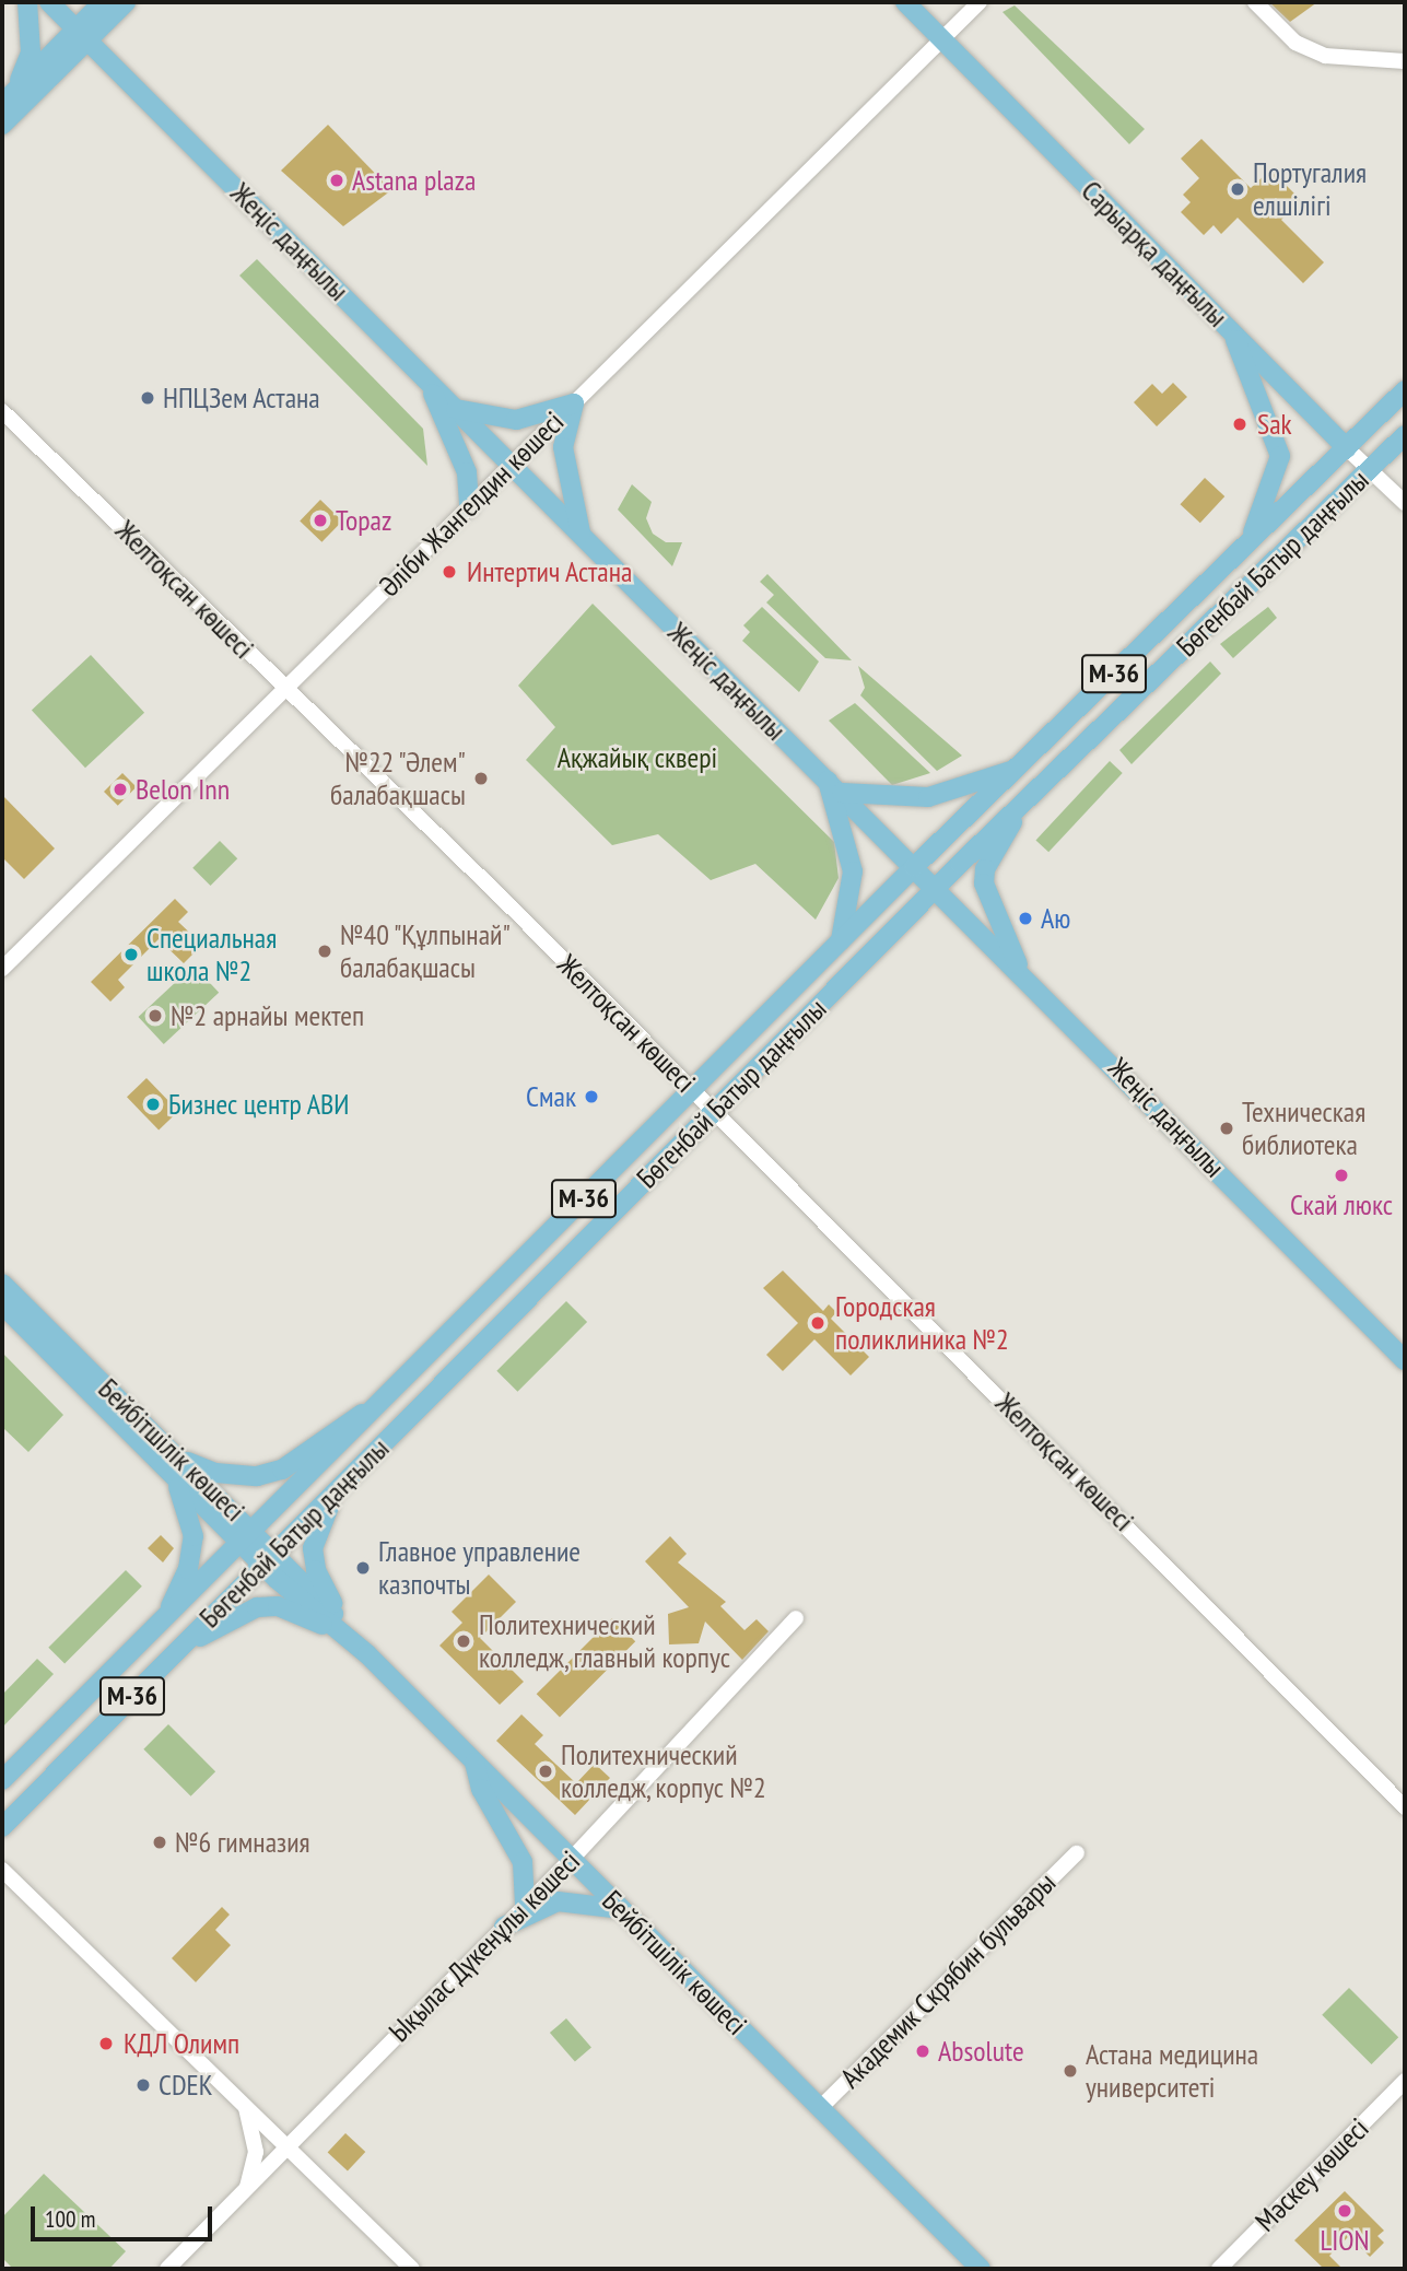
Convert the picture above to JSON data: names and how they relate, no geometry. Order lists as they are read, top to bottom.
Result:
{
  "streets": {
    "main road": [
      "Жеңіс даңғылы",
      "Сарыарқа даңғылы",
      "Бөгенбай Батыр даңғылы",
      "M-36",
      "Бейбітшілік көшесі"
    ],
    "street": [
      "Әліби Жангелдин көшесі",
      "Желтоқсан көшесі",
      "Ықылас Дүкенұлы көшесі",
      "Академик Скрябин бульвары",
      "Мәскеу көшесі"
    ]
  },
  "crossings": [
    ["Жеңіс даңғылы", "Әліби Жангелдин көшесі"],
    ["Жеңіс даңғылы", "Бөгенбай Батыр даңғылы"],
    ["Сарыарқа даңғылы", "Әліби Жангелдин көшесі"],
    ["Сарыарқа даңғылы", "Бөгенбай Батыр даңғылы"],
    ["Әліби Жангелдин көшесі", "Желтоқсан көшесі"],
    ["Бөгенбай Батыр даңғылы", "Желтоқсан көшесі"],
    ["Бөгенбай Батыр даңғылы", "Бейбітшілік көшесі"],
    ["Бейбітшілік көшесі", "Ықылас Дүкенұлы көшесі"],
    ["Бейбітшілік көшесі", "Академик Скрябин бульвары"]
  ],
  "parks": ["Ақжайық сквері"],
  "places": [
    "Astana plaza",
    "Португалия елшілігі",
    "НПЦЗем Астана",
    "Sak",
    "Topaz",
    "Интертич Астана",
    "№22 \"Әлем\" балабақшасы",
    "Belon Inn",
    "Аю",
    "№40 \"Құлпынай\" балабақшасы",
    "Специальная школа №2",
    "№2 арнайы мектеп",
    "Смак",
    "Бизнес центр АВИ",
    "Техническая библиотека",
    "Скай люкс",
    "Городская поликлиника №2",
    "Главное управление казпочты",
    "Политехнический колледж, главный корпус",
    "Политехнический колледж, корпус №2",
    "№6 гимназия",
    "КДЛ Олимп",
    "Absolute",
    "Астана медицина университеті",
    "CDEK",
    "LION"
  ],
  "scale_bar": "100 m"
}
